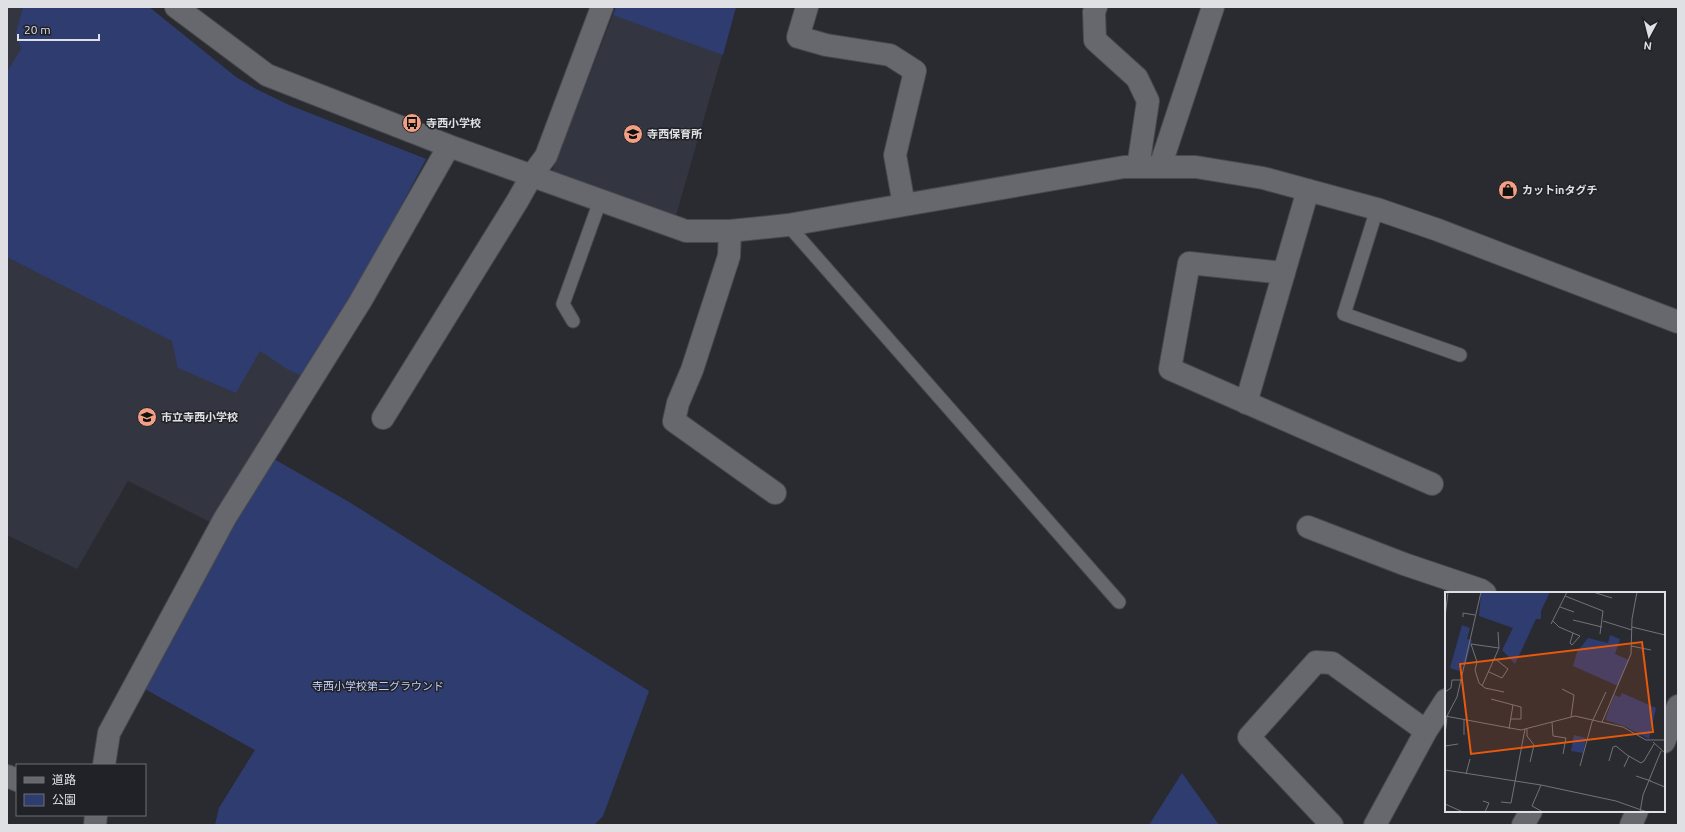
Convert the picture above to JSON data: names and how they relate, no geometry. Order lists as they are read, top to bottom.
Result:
{
  "parks": ["寺西小学校第二グラウンド"],
  "places": {
    "bus stop": ["寺西小学校"],
    "school or university": ["寺西保育所", "市立寺西小学校"],
    "shop": ["カットinタグチ"]
  },
  "legend": ["道路", "公園"],
  "scale_bar": "20 m",
  "north": "bottom"
}
